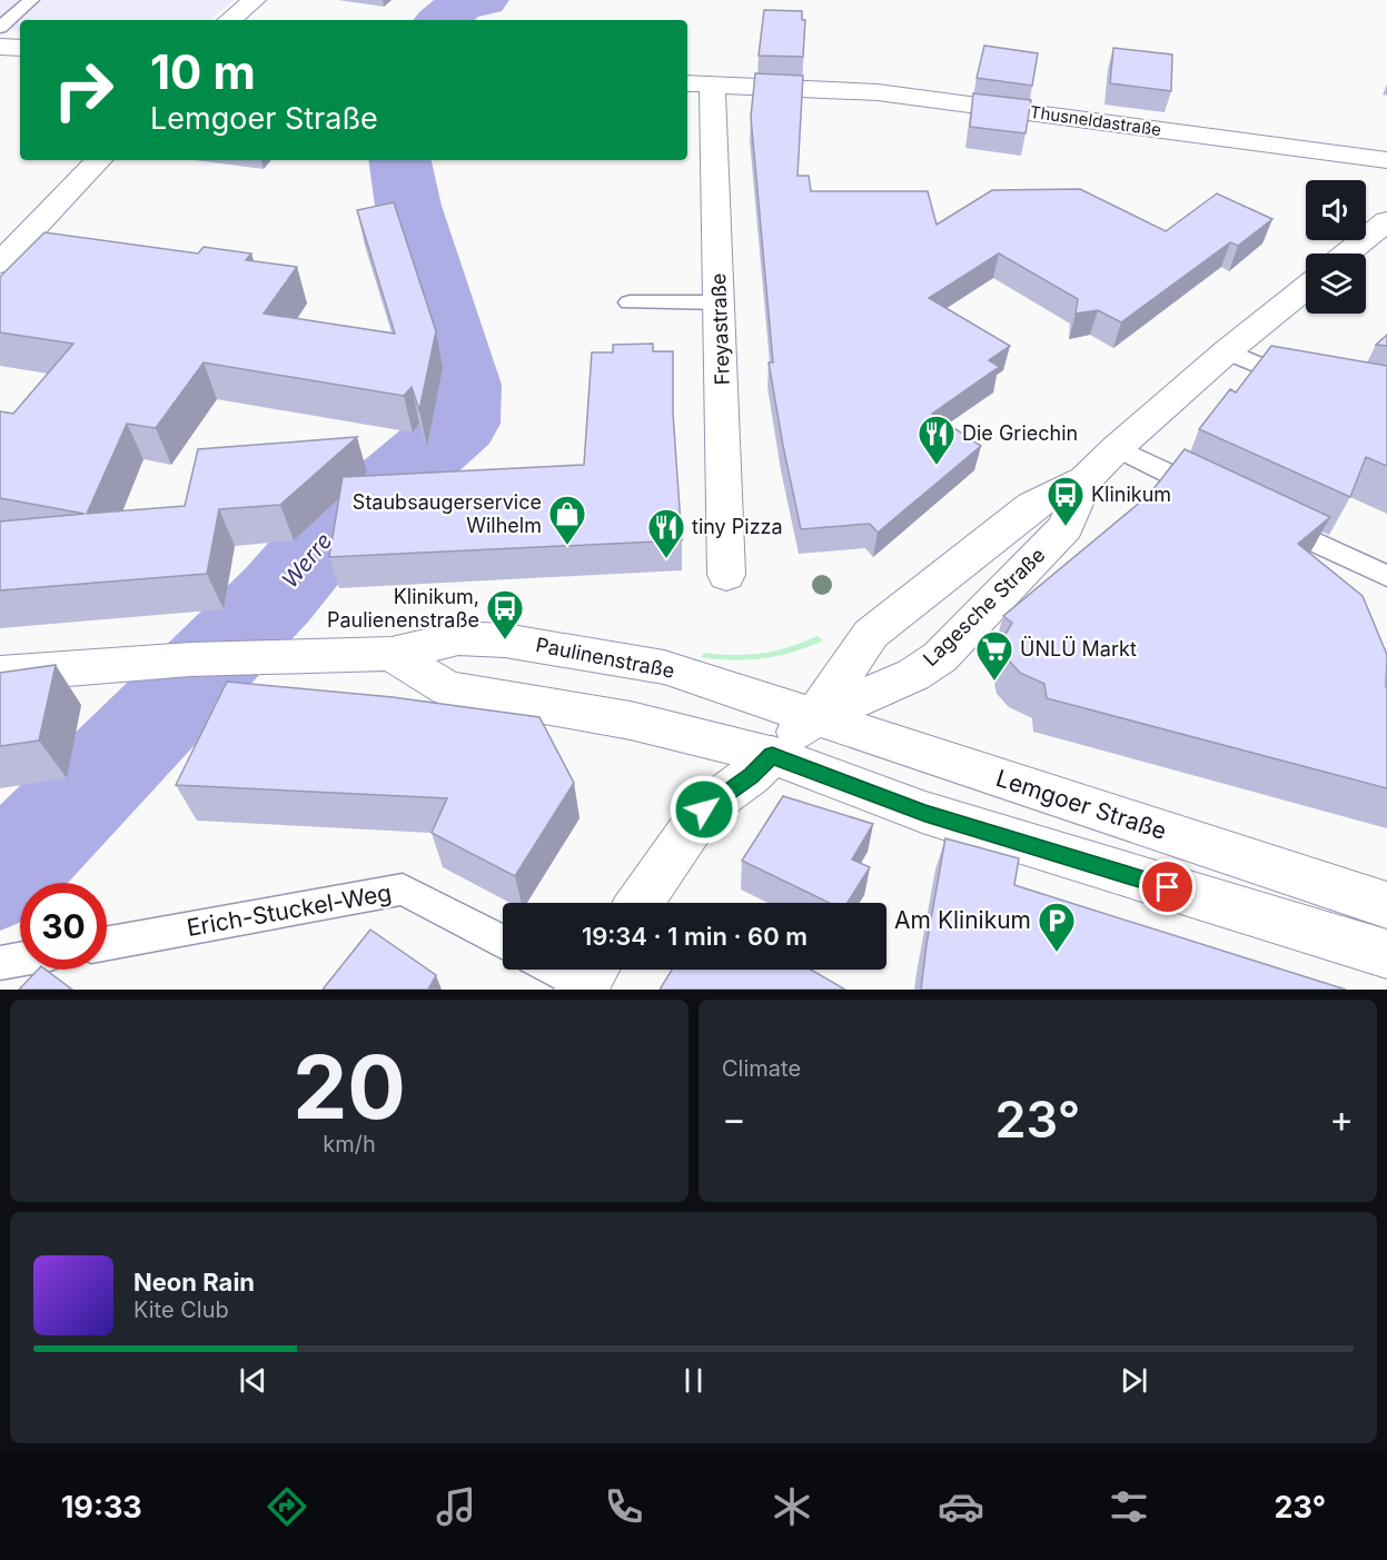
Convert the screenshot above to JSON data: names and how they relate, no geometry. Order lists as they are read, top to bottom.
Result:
{
  "streets": {
    "street": [
      "Thusneldastraße",
      "Freyastraße",
      "Lagesche Straße",
      "Paulinenstraße",
      "Lemgoer Straße"
    ],
    "lane": ["Erich-Stuckel-Weg"]
  },
  "crossings": [
    ["Thusneldastraße", "Freyastraße"],
    ["Lagesche Straße", "Paulinenstraße"],
    ["Lagesche Straße", "Lemgoer Straße"],
    ["Paulinenstraße", "Lemgoer Straße"]
  ],
  "water": ["Werre"],
  "places": {
    "restaurant": ["Die Griechin", "tiny Pizza"],
    "bus stop": ["Klinikum", "Klinikum, Paulienenstraße"],
    "shop": ["Staubsaugerservice Wilhelm"],
    "supermarket": ["ÜNLÜ Markt"],
    "parking": ["Am Klinikum"]
  },
  "page": {
    "turn": ["10 m", "Lemgoer Straße"],
    "limit": "30",
    "trip": "19:34 · 1 min · 60 m",
    "tile": [
      ["20", "km/h"],
      "Climate"
    ],
    "heat": ["−", "23°", "+"],
    "song": ["Neon Rain", "Kite Club"],
    "tabs": ["19:33", "23°"]
  }
}
